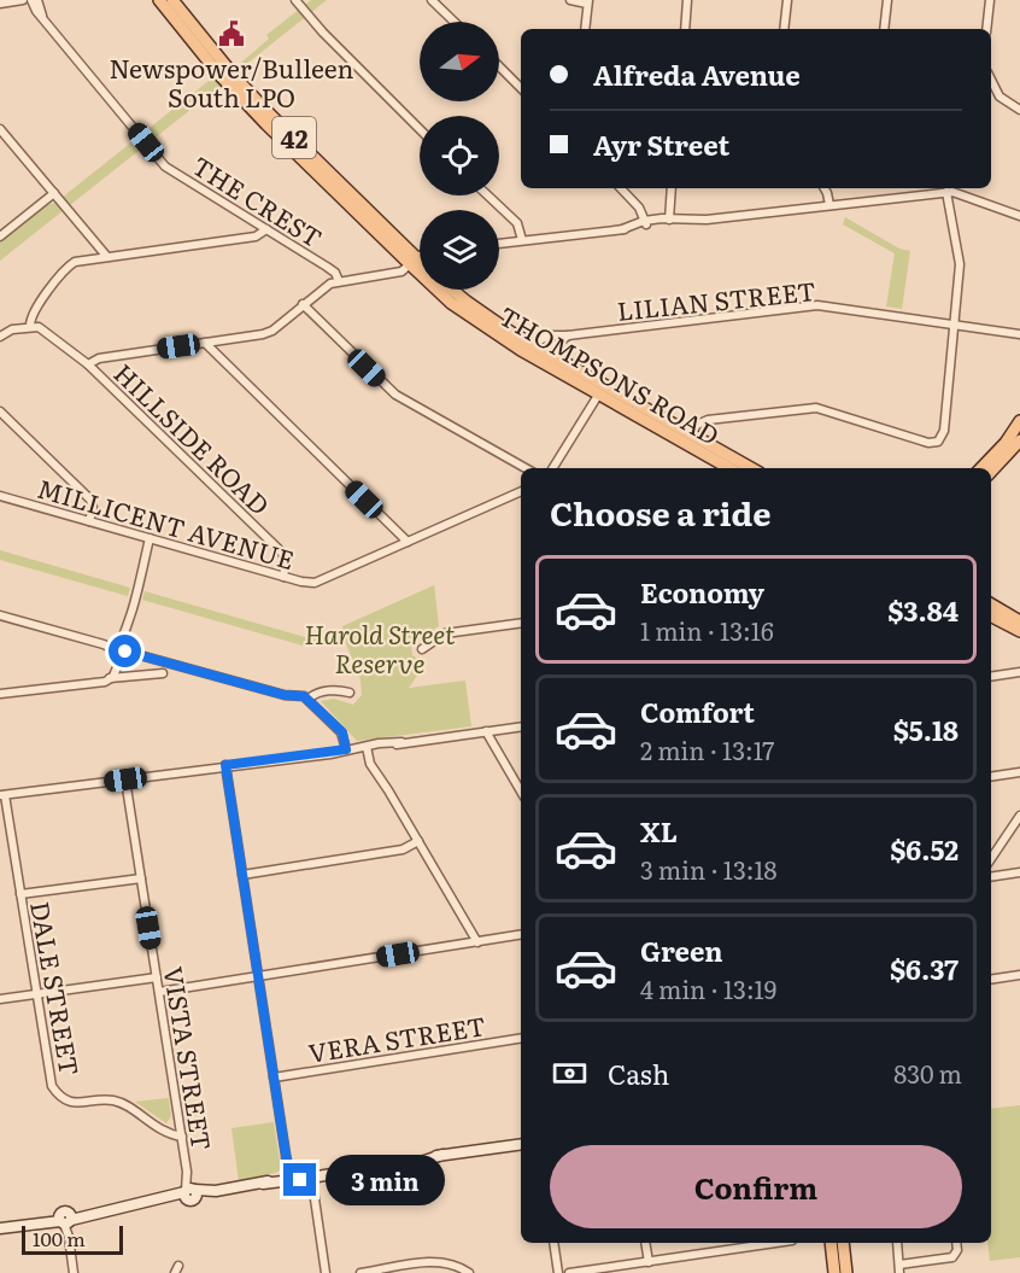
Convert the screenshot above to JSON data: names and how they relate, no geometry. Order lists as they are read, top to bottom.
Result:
{
  "streets": {
    "main road": ["42", "THOMPSONS ROAD"],
    "street": [
      "THE CREST",
      "LILIAN STREET",
      "HILLSIDE ROAD",
      "MILLICENT AVENUE",
      "DALE STREET",
      "VERA STREET",
      "VISTA STREET"
    ]
  },
  "crossings": [
    ["LILIAN STREET", "THOMPSONS ROAD"],
    ["HILLSIDE ROAD", "MILLICENT AVENUE"],
    ["DALE STREET", "VISTA STREET"]
  ],
  "parks": ["Harold Street Reserve"],
  "places": {
    "public building": ["Newspower/Bulleen South LPO"]
  },
  "scale_bar": "100 m",
  "north": "right",
  "page": {
    "banner": ["Alfreda Avenue", "Ayr Street"],
    "heading": "Choose a ride",
    "list": [
      {
        "name": "Economy",
        "note": "1 min · 13:16",
        "value": "$3.84"
      },
      {
        "name": "Comfort",
        "note": "2 min · 13:17",
        "value": "$5.18"
      },
      {
        "name": "XL",
        "note": "3 min · 13:18",
        "value": "$6.52"
      },
      {
        "name": "Green",
        "note": "4 min · 13:19",
        "value": "$6.37"
      }
    ],
    "pay": ["Cash", "830 m"],
    "buttons": "Confirm",
    "bubble": "3 min",
    "scale": "100 m"
  }
}
